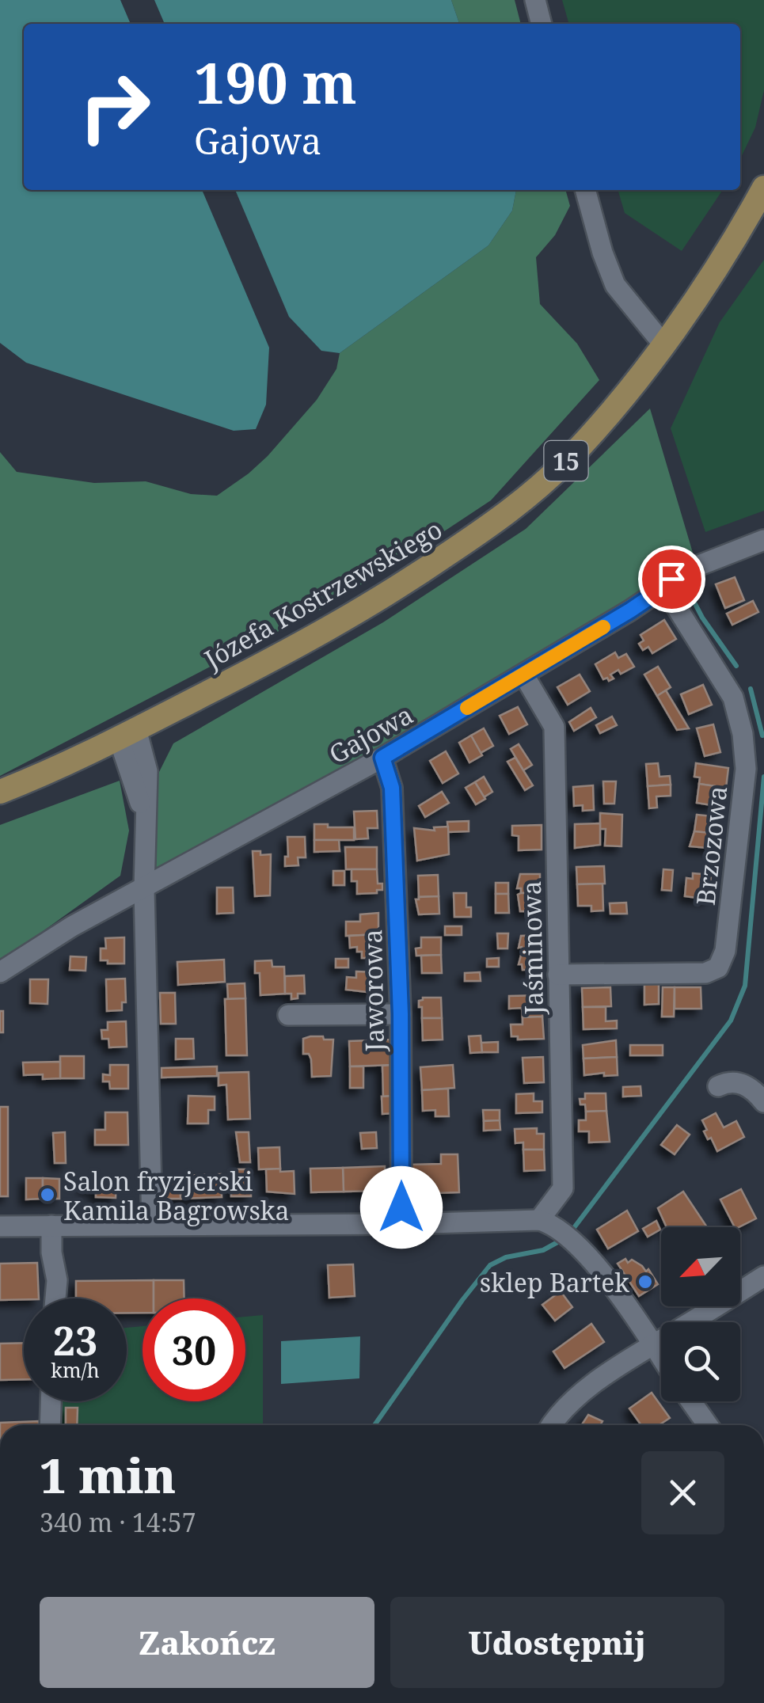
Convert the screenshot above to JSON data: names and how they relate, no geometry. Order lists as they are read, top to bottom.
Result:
{
  "streets": {
    "main road": ["15", "Józefa Kostrzewskiego"],
    "street": [
      "Gajowa",
      "Brzozowa",
      "Jaśminowa",
      "Jaworowa"
    ]
  },
  "crossings": [
    ["Gajowa", "Brzozowa"],
    ["Gajowa", "Jaśminowa"],
    ["Gajowa", "Jaworowa"],
    ["Brzozowa", "Jaśminowa"]
  ],
  "places": ["Salon fryzjerski Kamila Bagrowska", "sklep Bartek"],
  "north": "bottom left",
  "page": {
    "turn": ["190 m", "Gajowa"],
    "speed": "23 km/h",
    "limit": "30",
    "heading": ["1 min", "340 m · 14:57"],
    "buttons": ["Zakończ", "Udostępnij"]
  }
}
